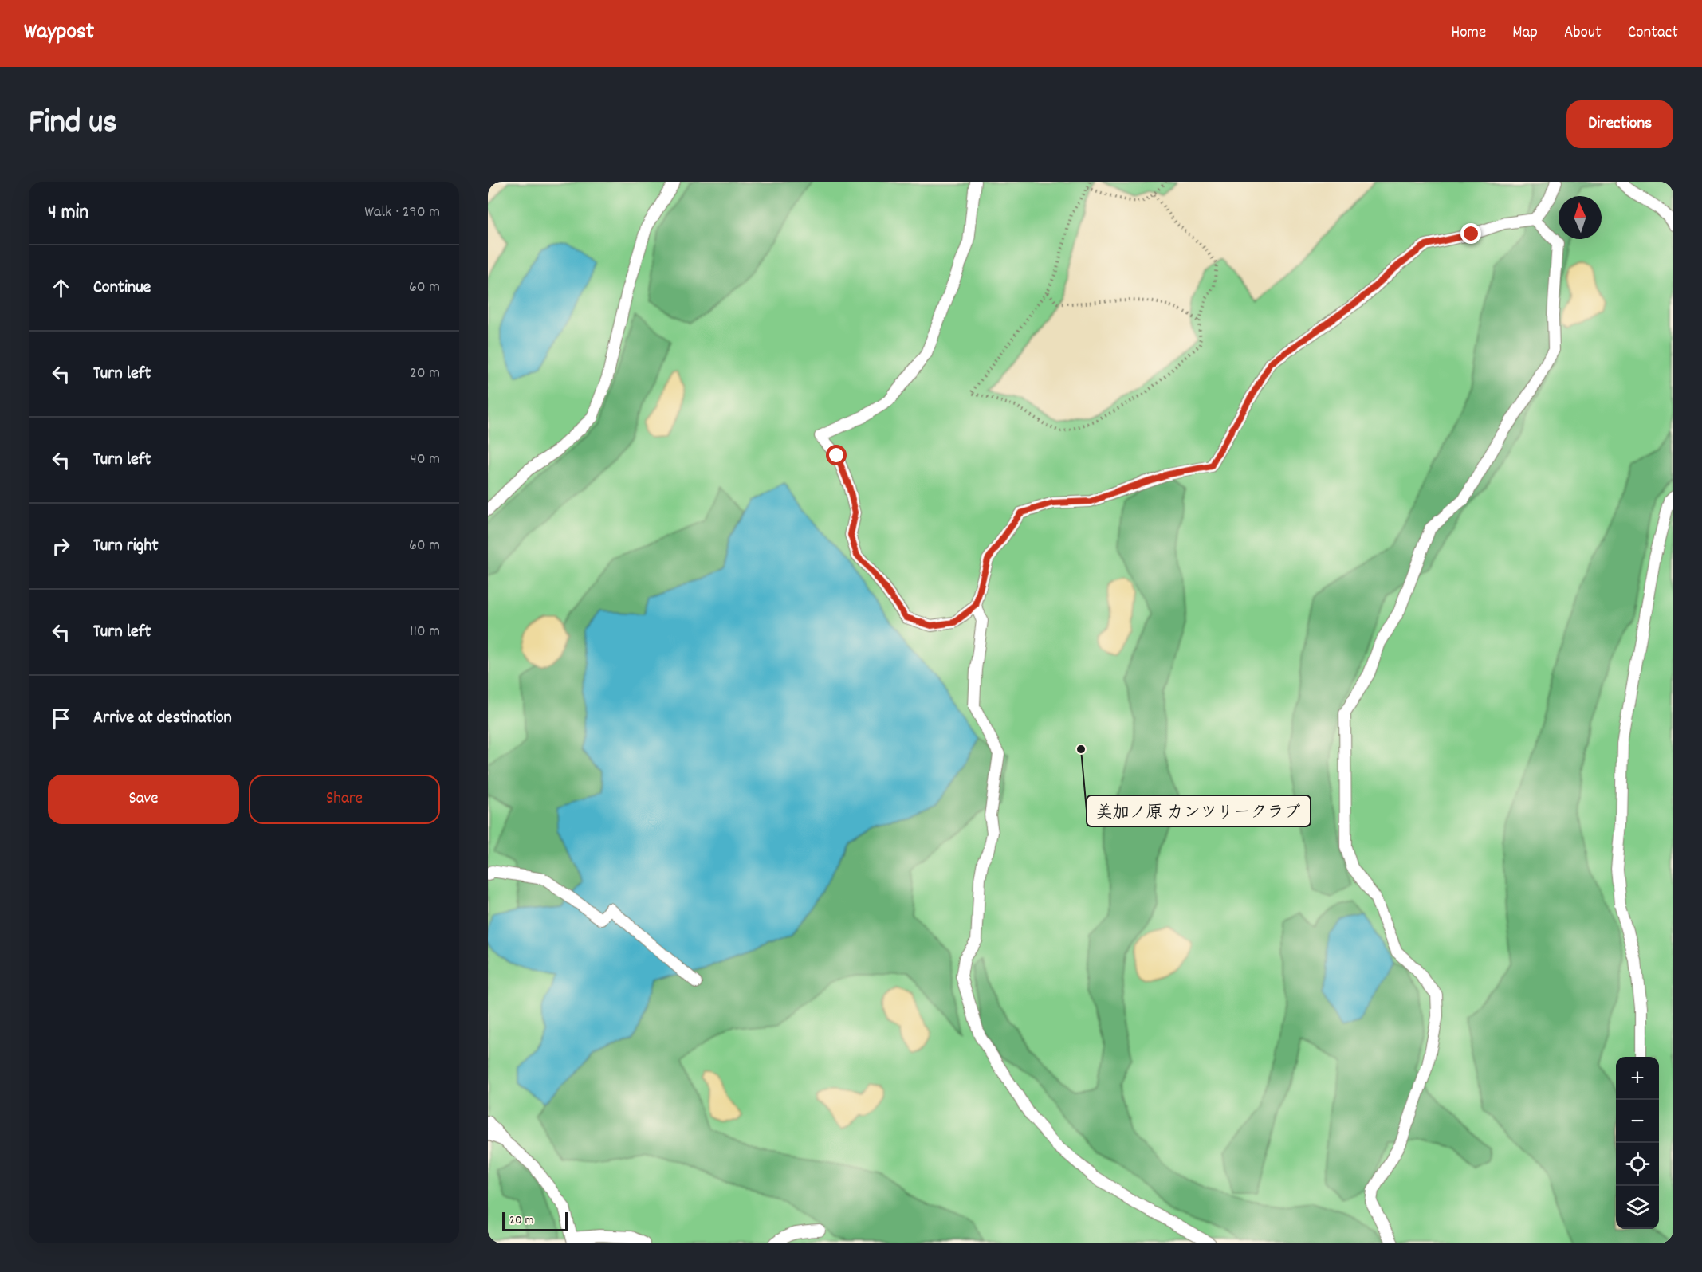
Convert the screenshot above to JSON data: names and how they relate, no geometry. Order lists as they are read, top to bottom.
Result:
{
  "places": ["美加ノ原 カンツリークラブ"],
  "scale_bar": "20 m",
  "north": "top",
  "page": {
    "header": "Waypost",
    "nav": [
      "Home",
      "Map",
      "About",
      "Contact"
    ],
    "title": "Find us",
    "buttons": [
      "Directions",
      ["Save", "Share"]
    ],
    "heading": ["4 min", "Walk · 290 m"],
    "list": [
      ["Continue", "60 m"],
      ["Turn left", "20 m"],
      ["Turn left", "40 m"],
      ["Turn right", "60 m"],
      ["Turn left", "110 m"],
      "Arrive at destination"
    ],
    "map_buttons": ["+", "−"],
    "scale": "20 m"
  }
}
